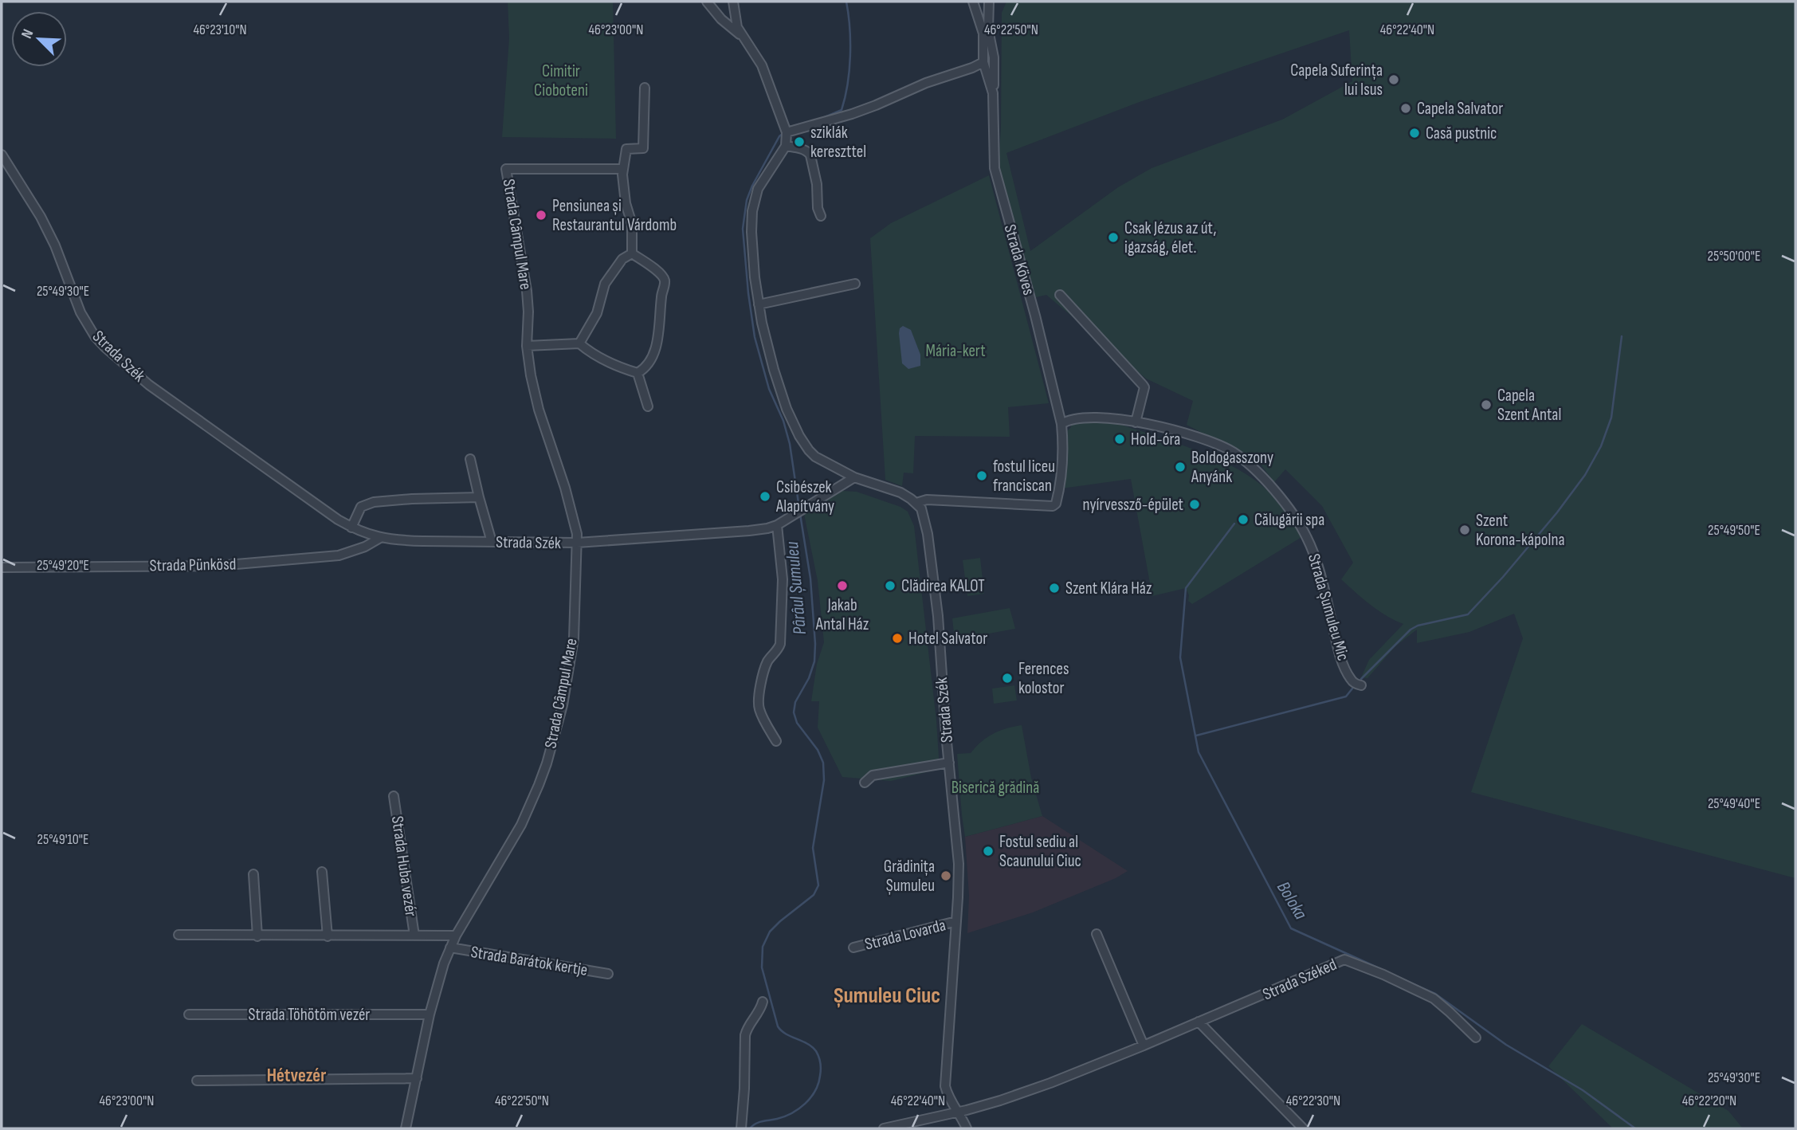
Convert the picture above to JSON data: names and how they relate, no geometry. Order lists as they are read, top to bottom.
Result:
{
  "streets": {
    "street": [
      "Strada Câmpul Mare",
      "Strada Köves",
      "Strada Szék",
      "Strada Pünkösd",
      "Strada Șumuleu Mic",
      "Strada Huba vezér",
      "Strada Lovarda",
      "Strada Barátok kertje",
      "Strada Széked",
      "Strada Töhötöm vezér"
    ]
  },
  "crossings": [
    ["Strada Câmpul Mare", "Strada Szék"],
    ["Strada Câmpul Mare", "Strada Huba vezér"],
    ["Strada Câmpul Mare", "Strada Barátok kertje"],
    ["Strada Câmpul Mare", "Strada Töhötöm vezér"],
    ["Strada Köves", "Strada Șumuleu Mic"],
    ["Strada Szék", "Strada Pünkösd"],
    ["Strada Szék", "Strada Lovarda"],
    ["Strada Szék", "Strada Széked"]
  ],
  "districts": ["Șumuleu Ciuc", "Hétvezér"],
  "water": ["Pârâul Șumuleu", "Boloka"],
  "parks": ["Cimitir Cioboteni", "Mária-kert", "Biserică grădină"],
  "places": [
    "Capela Suferința lui Isus",
    "Capela Salvator",
    "Casă pustnic",
    "sziklák kereszttel",
    "Pensiunea și Restaurantul Várdomb",
    "Csak Jézus az út, igazság, élet.",
    "Capela Szent Antal",
    "Hold-óra",
    "Boldogasszony Anyánk",
    "fostul liceu franciscan",
    "Csibészek Alapítvány",
    "nyírvessző-épület",
    "Călugării spa",
    "Szent Korona-kápolna",
    "Jakab Antal Ház",
    "Clădirea KALOT",
    "Szent Klára Ház",
    "Hotel Salvator",
    "Ferences kolostor",
    "Fostul sediu al Scaunului Ciuc",
    "Grădinița Șumuleu"
  ],
  "north": "top left",
  "coordinates": [
    "46°23'10\"N",
    "46°23'00\"N",
    "46°22'50\"N",
    "46°22'40\"N",
    "25°50'00\"E",
    "25°49'30\"E",
    "25°49'50\"E",
    "25°49'20\"E",
    "25°49'40\"E",
    "25°49'10\"E",
    "46°22'30\"N",
    "46°22'20\"N"
  ]
}
